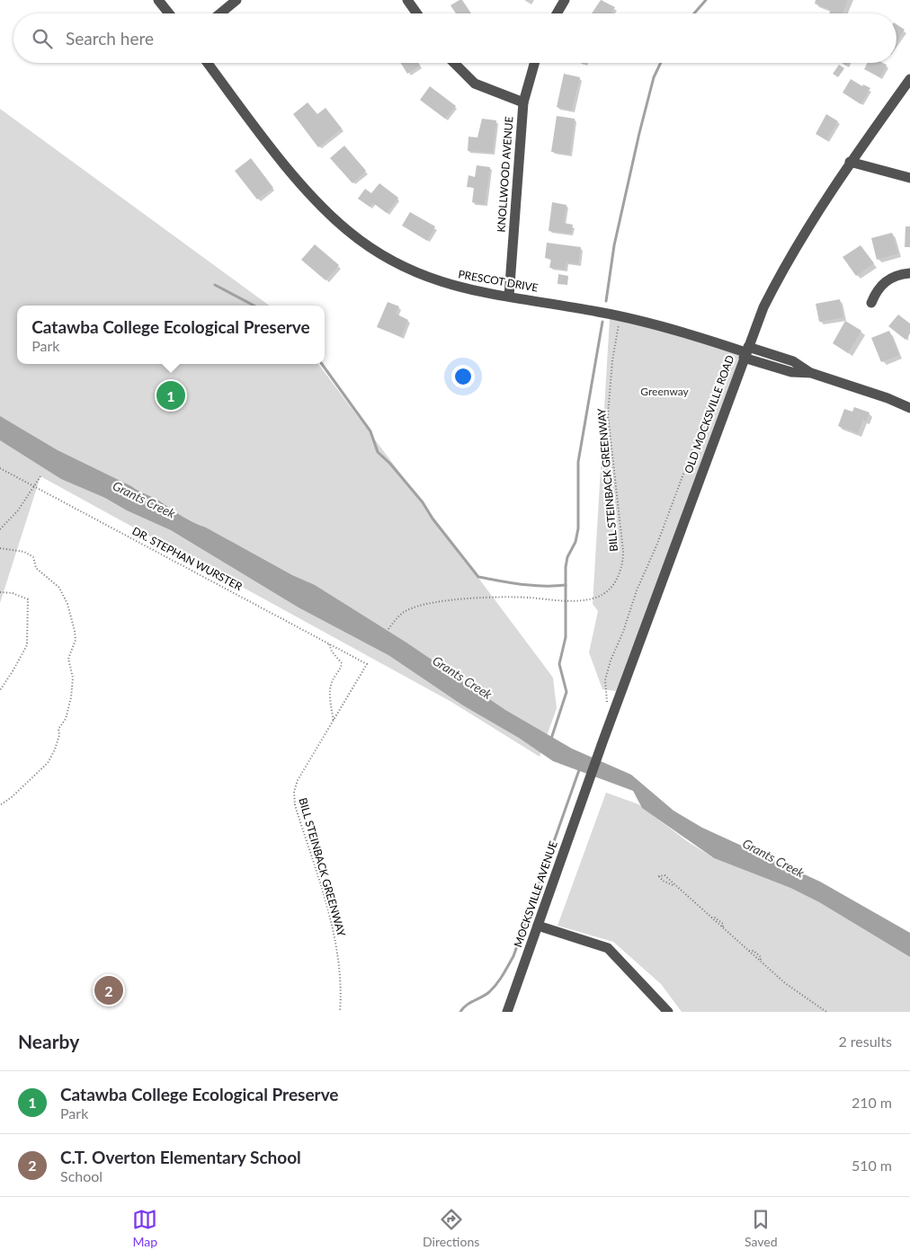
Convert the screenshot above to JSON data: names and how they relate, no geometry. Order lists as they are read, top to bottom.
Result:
{
  "streets": {
    "street": [
      "KNOLLWOOD AVENUE",
      "PRESCOT DRIVE",
      "OLD MOCKSVILLE ROAD",
      "MOCKSVILLE AVENUE"
    ],
    "path": ["BILL STEINBACK GREENWAY", "DR. STEPHAN WURSTER"]
  },
  "crossings": [
    ["KNOLLWOOD AVENUE", "PRESCOT DRIVE"],
    ["PRESCOT DRIVE", "OLD MOCKSVILLE ROAD"],
    ["OLD MOCKSVILLE ROAD", "MOCKSVILLE AVENUE"],
    ["BILL STEINBACK GREENWAY", "DR. STEPHAN WURSTER"]
  ],
  "water": ["Grants Creek"],
  "parks": ["Greenway"],
  "page": {
    "search": "Search here",
    "popup": ["Catawba College Ecological Preserve", "Park"],
    "pins": ["1", "2"],
    "heading": ["Nearby", "2 results"],
    "list": [
      {
        "mark": "1",
        "name": "Catawba College Ecological Preserve",
        "note": "Park",
        "value": "210 m"
      },
      {
        "mark": "2",
        "name": "C.T. Overton Elementary School",
        "note": "School",
        "value": "510 m"
      }
    ],
    "nav": ["Map", "Directions", "Saved"]
  }
}
